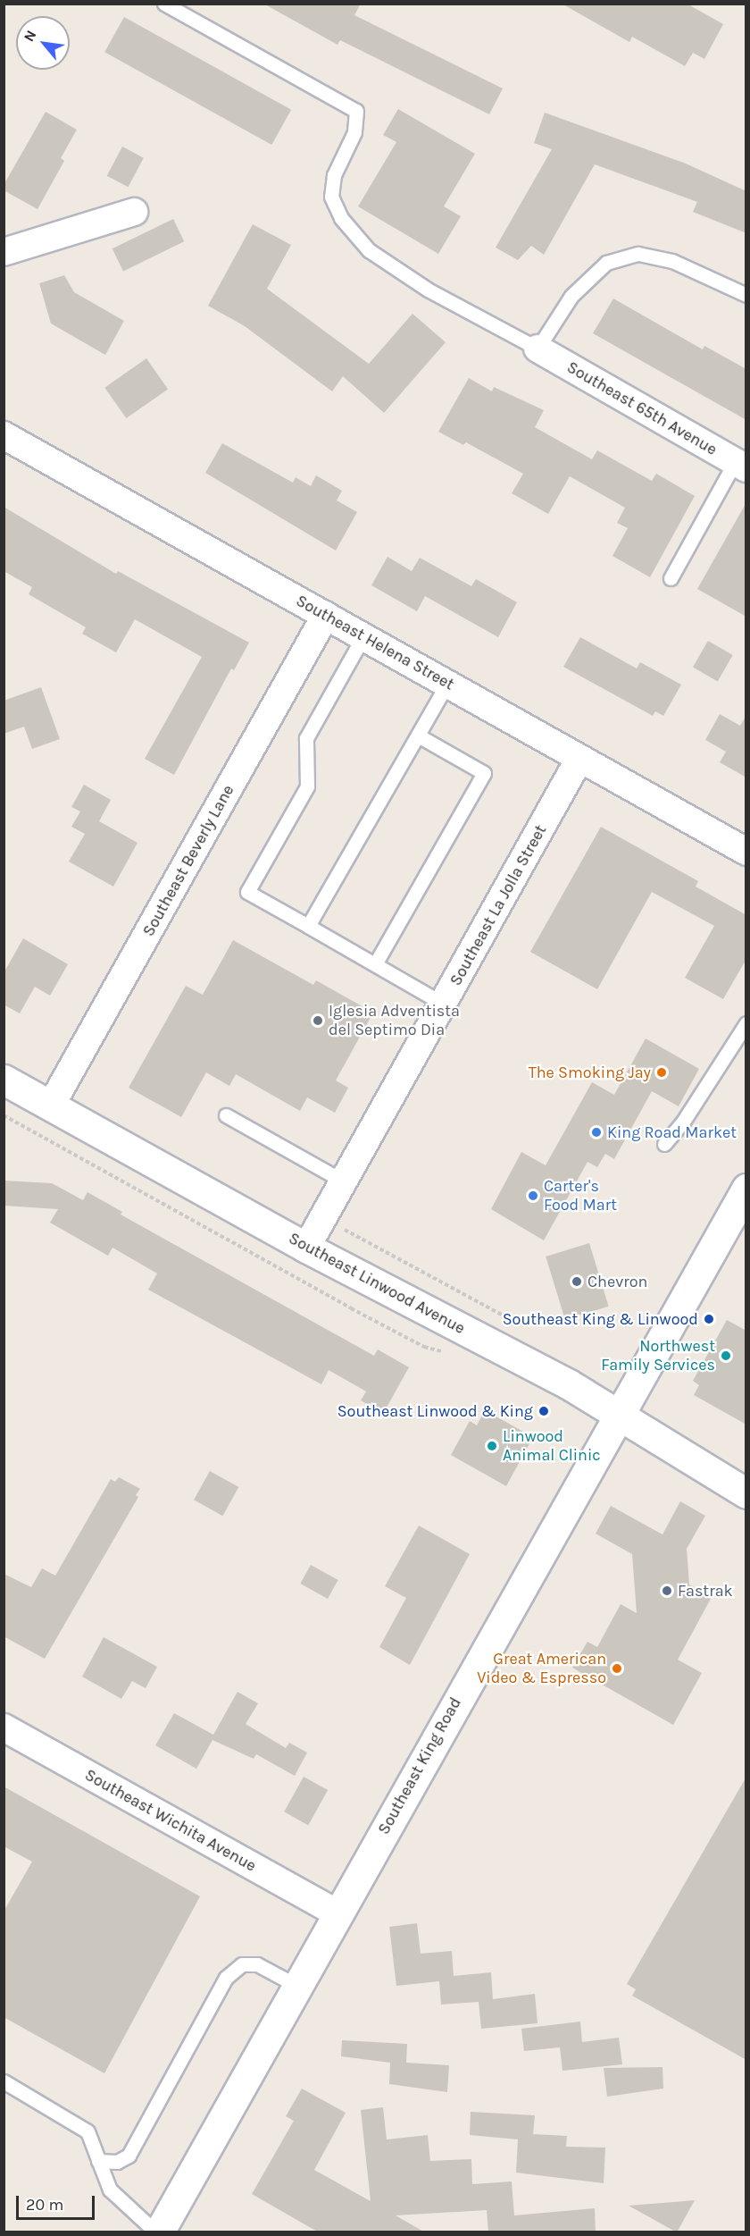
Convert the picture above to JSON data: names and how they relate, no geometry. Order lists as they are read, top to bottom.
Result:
{
  "streets": {
    "main road": ["Southeast Linwood Avenue", "Southeast King Road"],
    "street": [
      "Southeast 65th Avenue",
      "Southeast Helena Street",
      "Southeast Beverly Lane",
      "Southeast La Jolla Street",
      "Southeast Wichita Avenue"
    ]
  },
  "crossings": [
    ["Southeast Helena Street", "Southeast Beverly Lane"],
    ["Southeast Helena Street", "Southeast La Jolla Street"],
    ["Southeast Beverly Lane", "Southeast Linwood Avenue"],
    ["Southeast La Jolla Street", "Southeast Linwood Avenue"],
    ["Southeast Linwood Avenue", "Southeast King Road"],
    ["Southeast King Road", "Southeast Wichita Avenue"]
  ],
  "places": [
    "Iglesia Adventista del Septimo Dia",
    "The Smoking Jay",
    "King Road Market",
    "Carter's Food Mart",
    "Chevron",
    "Southeast King & Linwood",
    "Northwest Family Services",
    "Southeast Linwood & King",
    "Linwood Animal Clinic",
    "Fastrak",
    "Great American Video & Espresso"
  ],
  "scale_bar": "20 m",
  "north": "top left"
}
